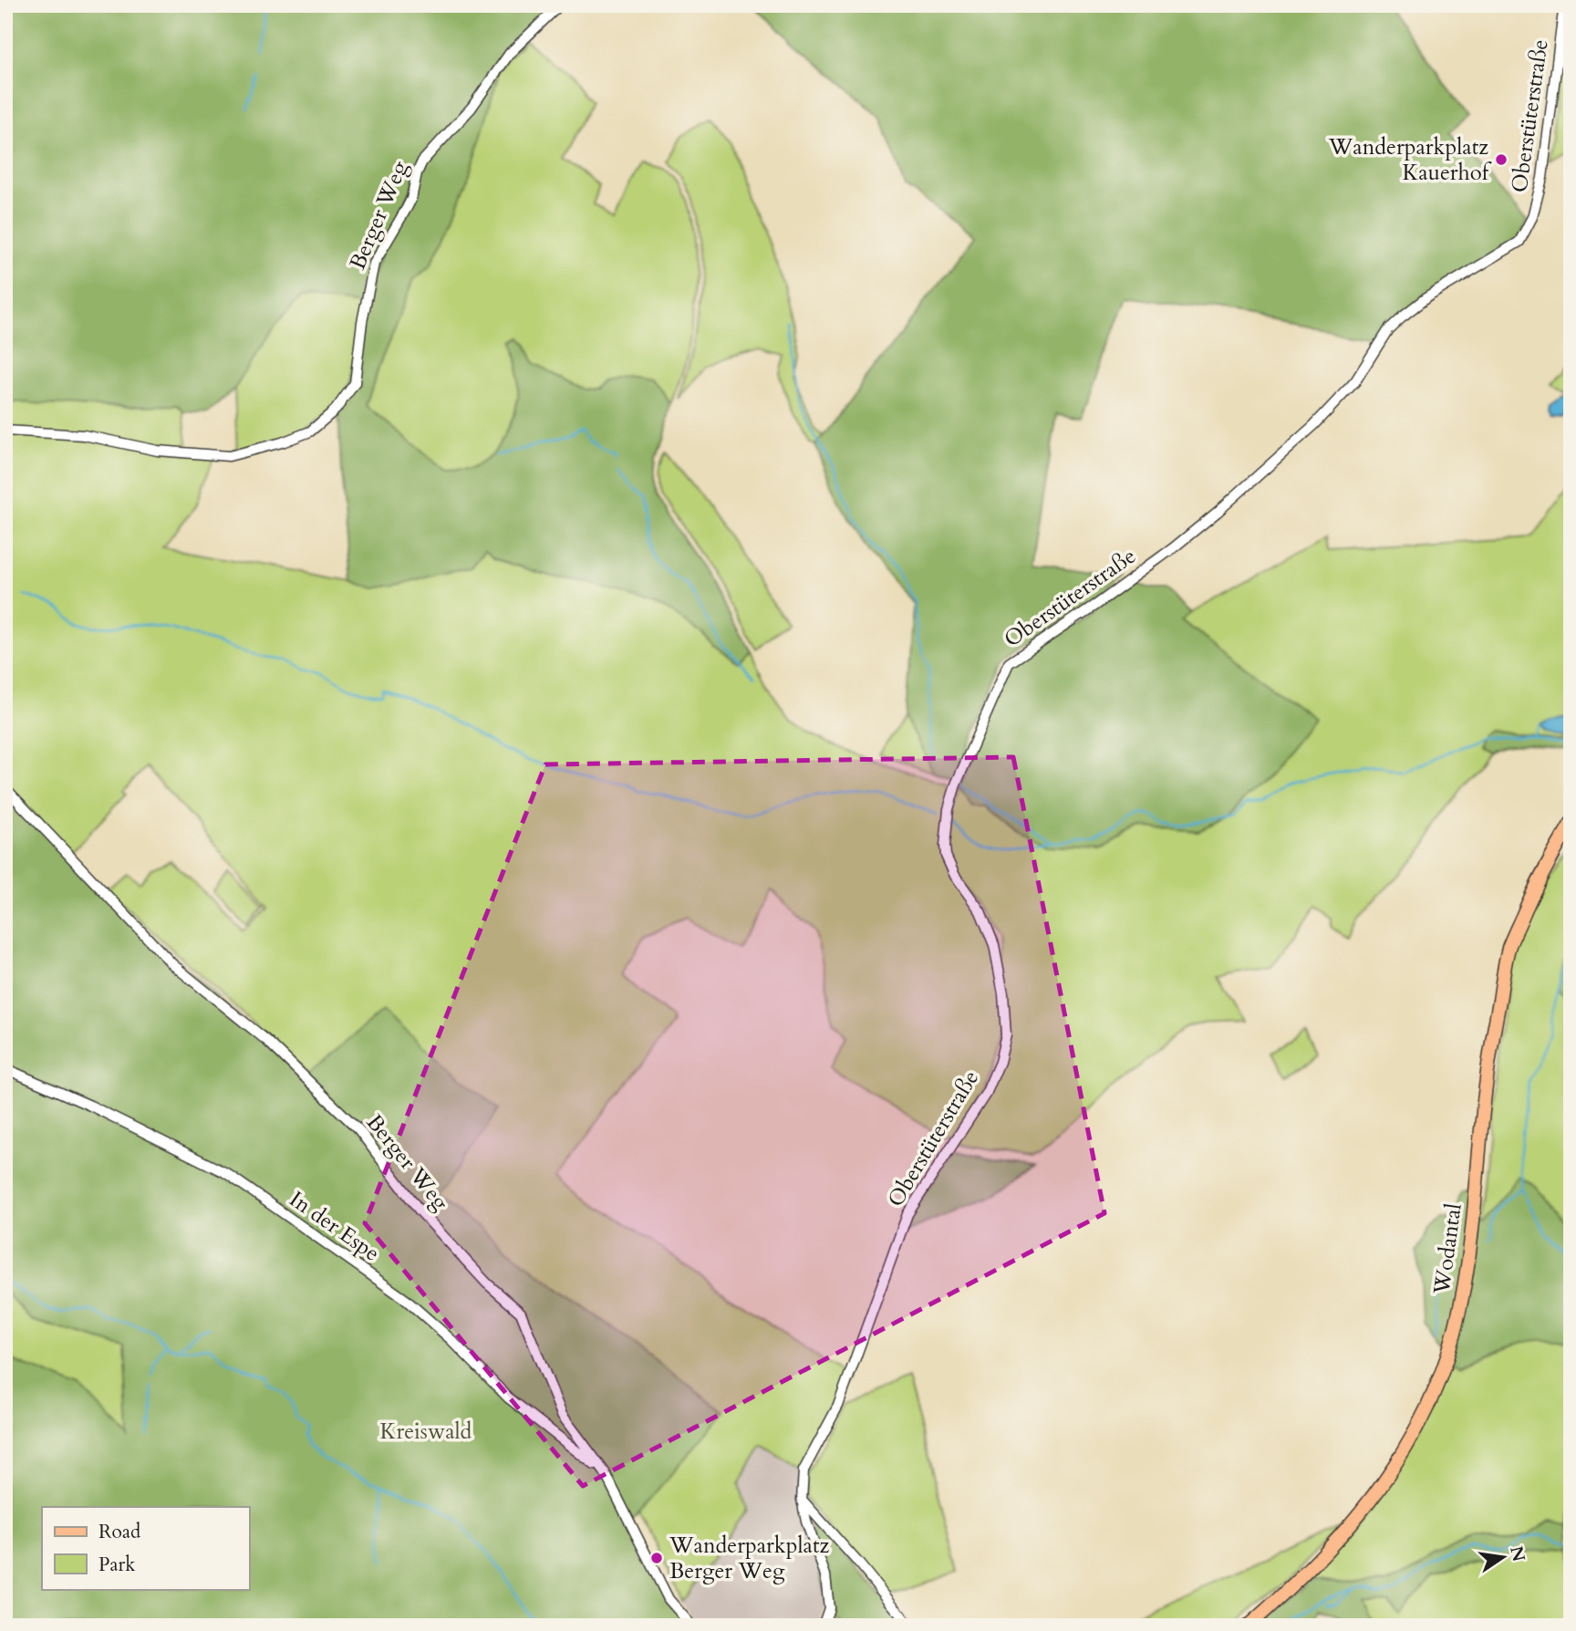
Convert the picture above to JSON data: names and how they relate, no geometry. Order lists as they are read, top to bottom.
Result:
{
  "streets": {
    "main road": ["Wodantal"],
    "street": ["Oberstüterstraße", "Berger Weg", "In der Espe"]
  },
  "crossings": [
    ["Berger Weg", "In der Espe"]
  ],
  "parks": ["Kreiswald"],
  "places": ["Wanderparkplatz Kauerhof", "Wanderparkplatz Berger Weg"],
  "legend": ["Road", "Park"],
  "north": "right"
}
